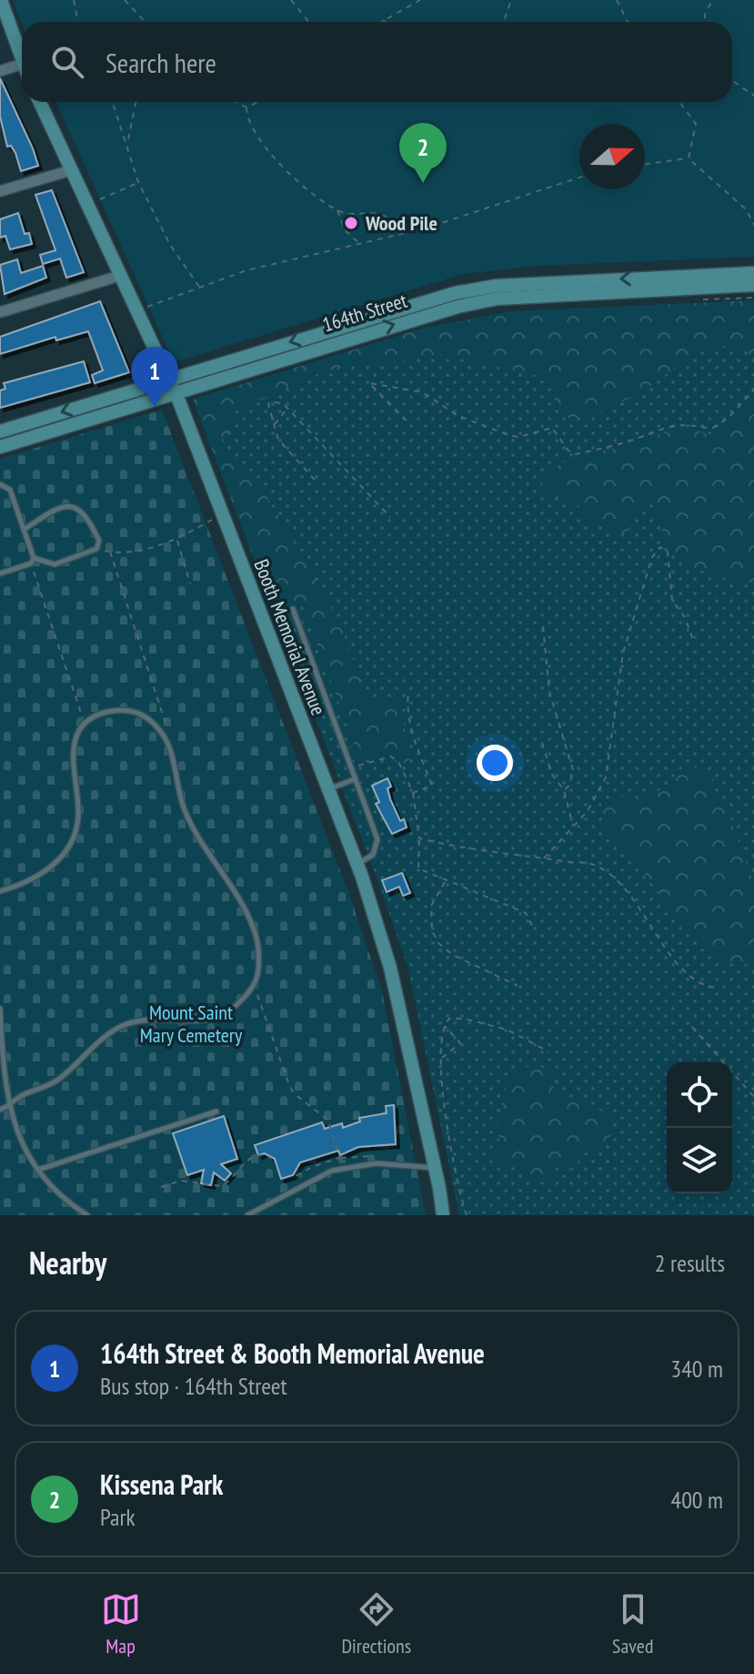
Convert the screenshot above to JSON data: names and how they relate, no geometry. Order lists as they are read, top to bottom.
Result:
{
  "streets": {
    "street": ["164th Street", "Booth Memorial Avenue"]
  },
  "crossings": [
    ["164th Street", "Booth Memorial Avenue"]
  ],
  "parks": ["Mount Saint Mary Cemetery"],
  "places": ["Wood Pile"],
  "north": "right",
  "page": {
    "search": "Search here",
    "pins": ["2", "1"],
    "heading": ["Nearby", "2 results"],
    "list": [
      {
        "mark": "1",
        "name": "164th Street & Booth Memorial Avenue",
        "note": "Bus stop · 164th Street",
        "value": "340 m"
      },
      {
        "mark": "2",
        "name": "Kissena Park",
        "note": "Park",
        "value": "400 m"
      }
    ],
    "nav": ["Map", "Directions", "Saved"]
  }
}
